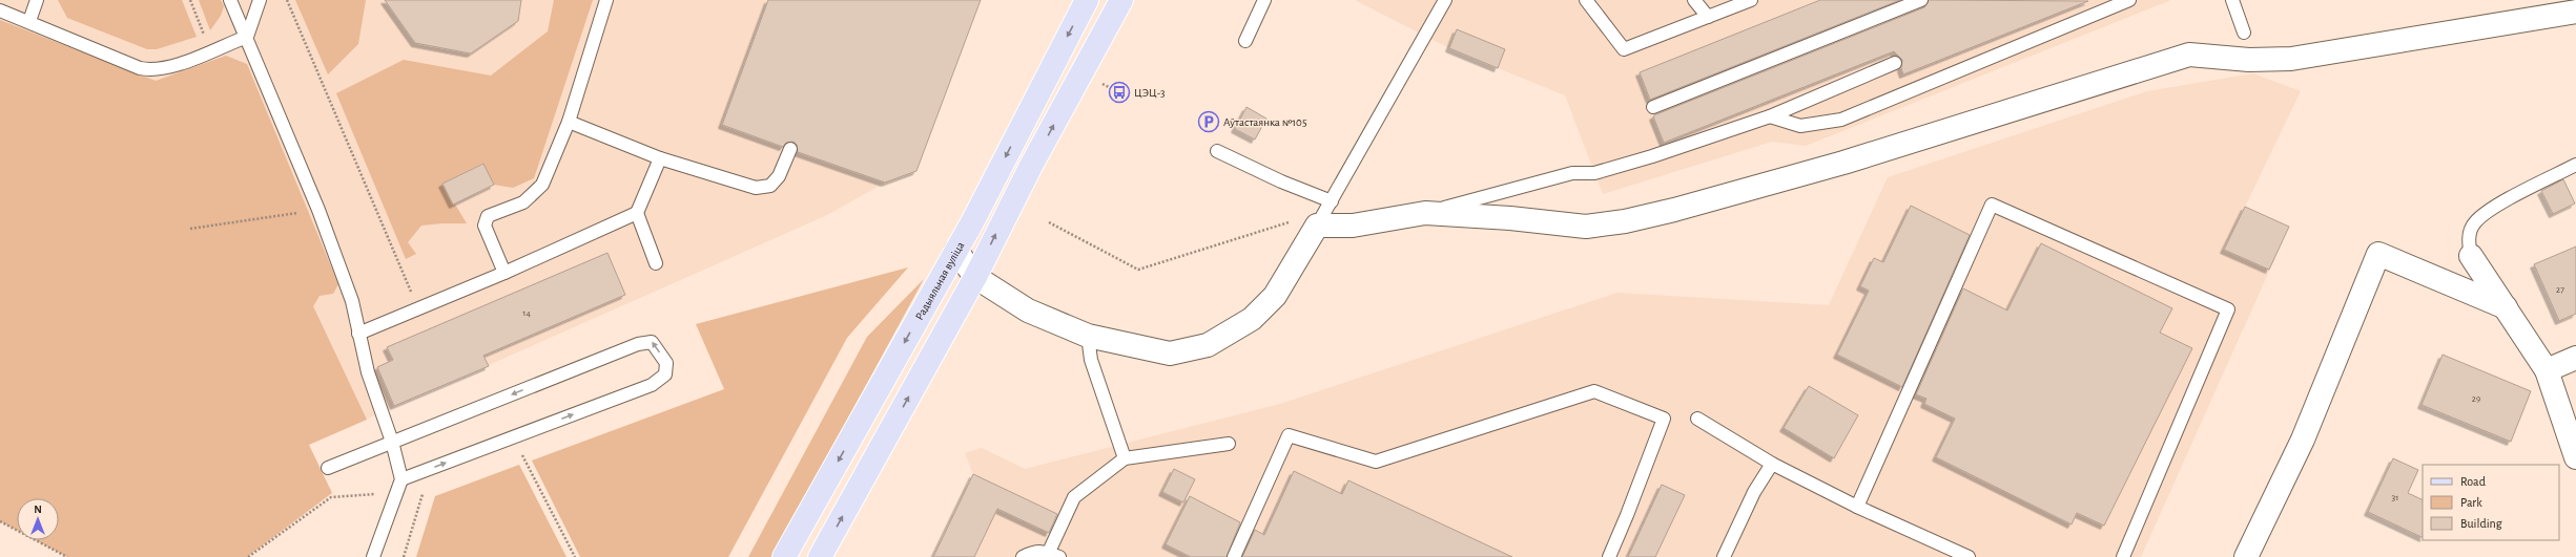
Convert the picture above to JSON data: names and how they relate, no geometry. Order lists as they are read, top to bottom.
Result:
{
  "streets": {
    "main road": ["Радыяльная вуліца"]
  },
  "places": {
    "bus stop": ["ЦЭЦ-3"],
    "parking": ["Аўтастаянка №105"]
  },
  "house_numbers": [
    "27",
    "14",
    "29",
    "31"
  ],
  "legend": ["Road", "Park", "Building"],
  "north": "top"
}
